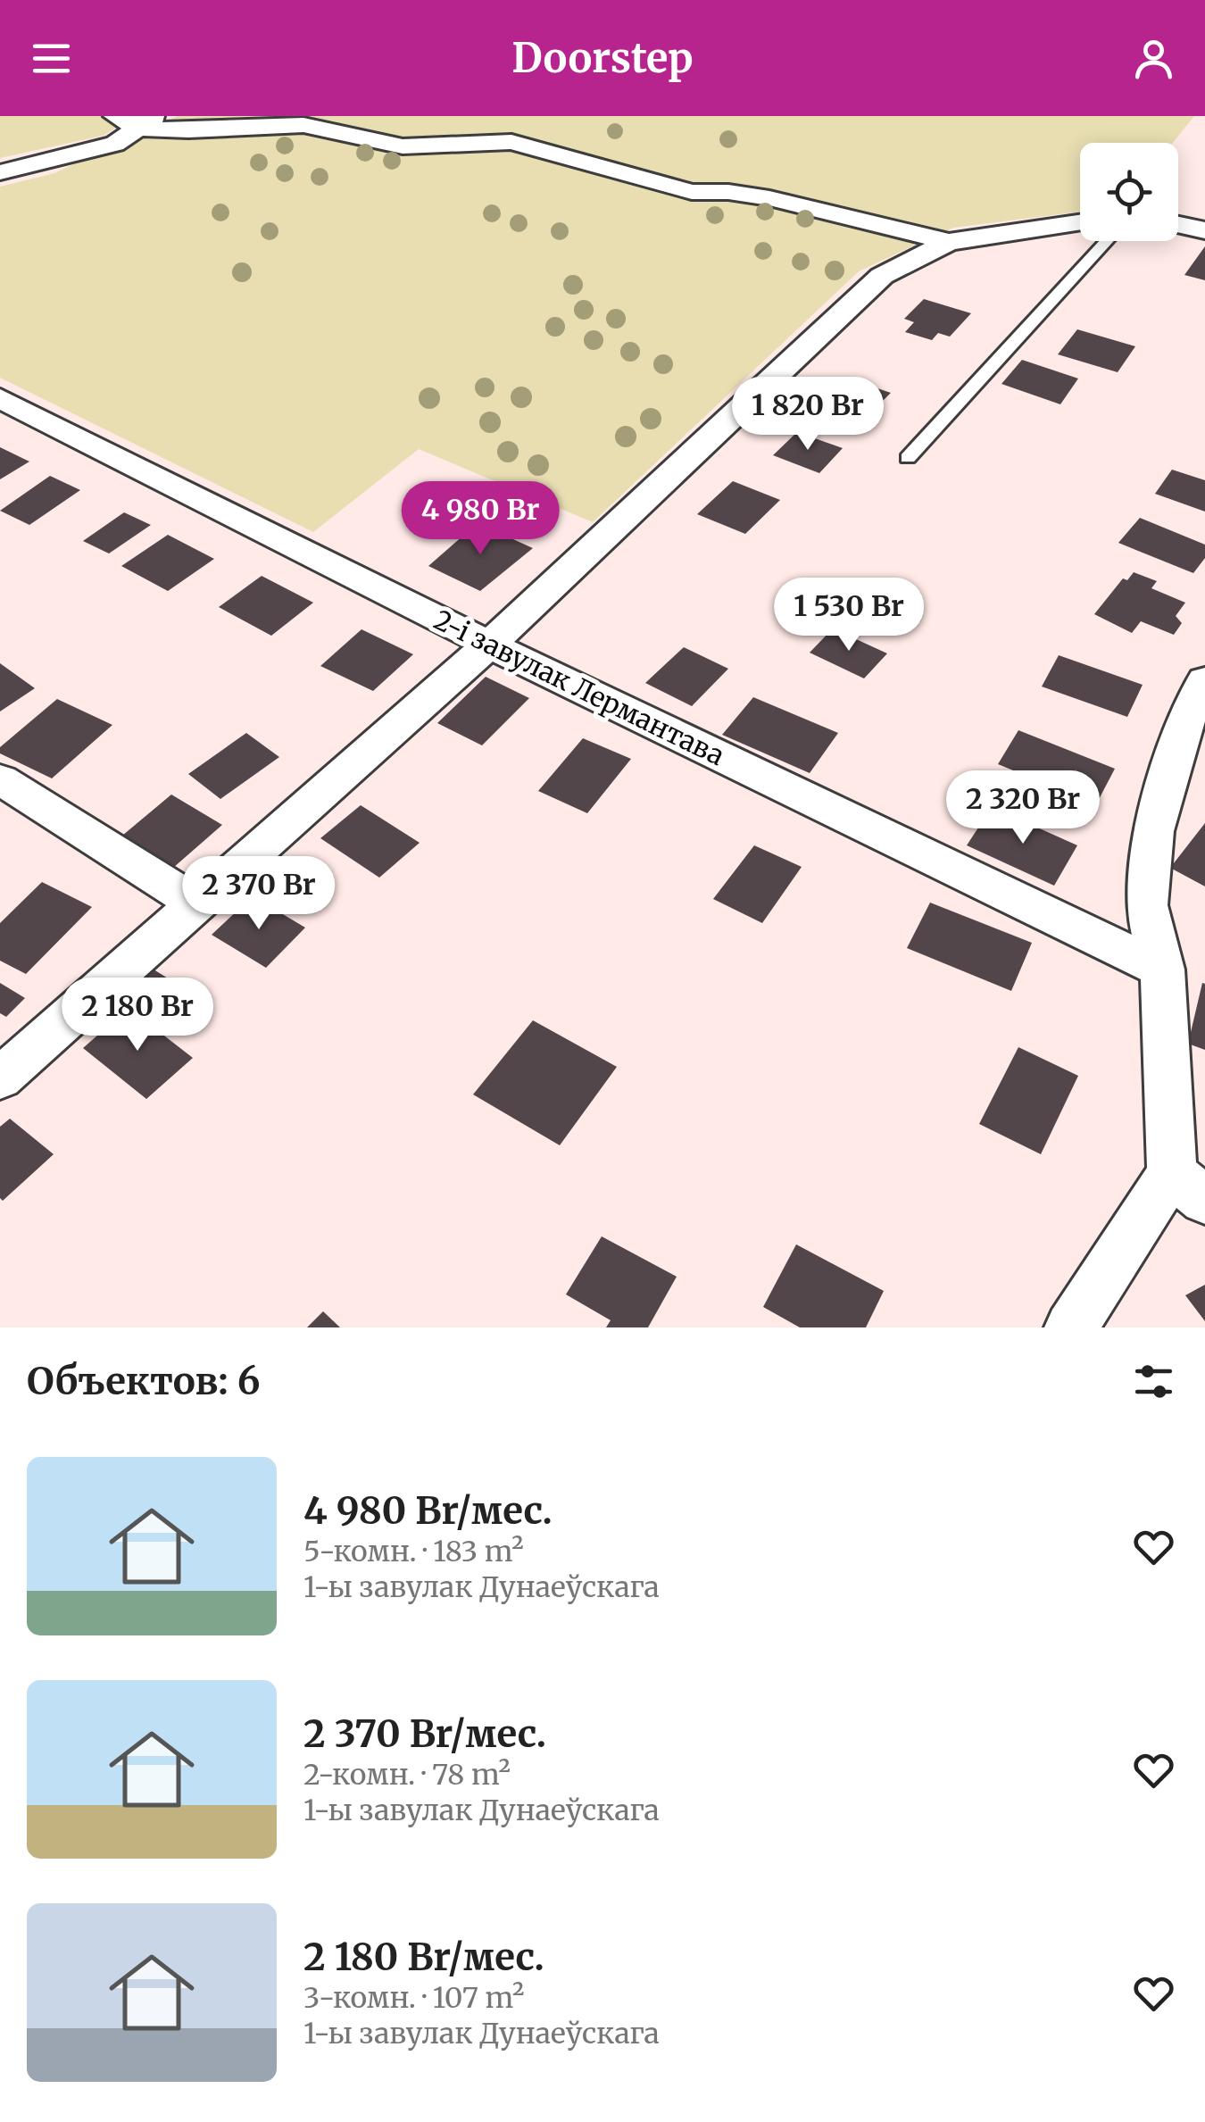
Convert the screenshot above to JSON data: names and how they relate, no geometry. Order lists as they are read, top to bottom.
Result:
{
  "streets": {
    "street": ["2-і завулак Лермантава"]
  },
  "page": {
    "header": "Doorstep",
    "price": [
      "1 820 Br",
      "4 980 Br",
      "1 530 Br",
      "2 320 Br",
      "2 370 Br",
      "2 180 Br"
    ],
    "heading": "Объектов: 6",
    "list": [
      {
        "name": "4 980 Br/мес.",
        "note": "5-комн. · 183 m² · 1-ы завулак Дунаеўскага"
      },
      {
        "name": "2 370 Br/мес.",
        "note": "2-комн. · 78 m² · 1-ы завулак Дунаеўскага"
      },
      {
        "name": "2 180 Br/мес.",
        "note": "3-комн. · 107 m² · 1-ы завулак Дунаеўскага"
      }
    ]
  }
}
